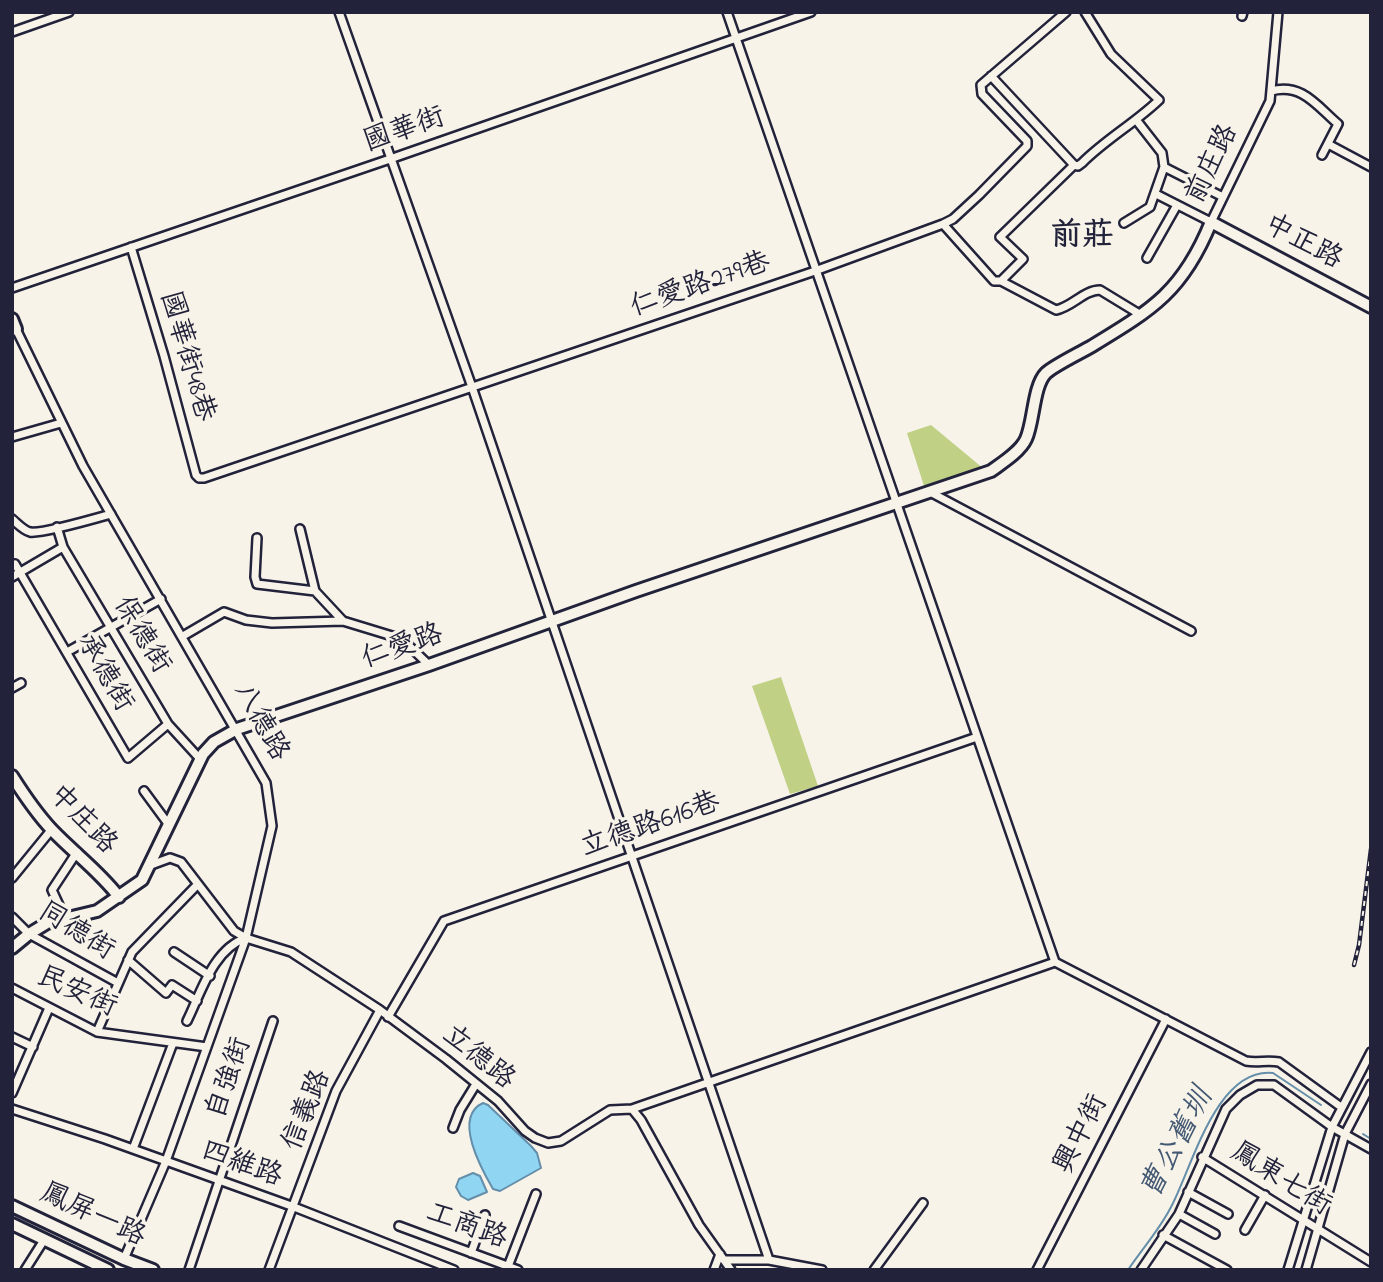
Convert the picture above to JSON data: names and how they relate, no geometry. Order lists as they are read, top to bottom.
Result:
{
  "streets": {
    "street": [
      "國華街",
      "前庄路",
      "中正路",
      "仁愛路279巷",
      "國華街48巷",
      "保德街",
      "仁愛路",
      "承德街",
      "八德路",
      "中庄路",
      "立德路616巷",
      "同德街",
      "民安街",
      "立德路",
      "自強街",
      "信義路",
      "興中街",
      "四維路",
      "鳳東七街",
      "鳳屏一路",
      "工商路"
    ]
  },
  "crossings": [
    ["國華街", "國華街48巷"],
    ["前庄路", "中正路"],
    ["前庄路", "仁愛路"],
    ["仁愛路279巷", "國華街48巷"],
    ["保德街", "仁愛路"],
    ["保德街", "承德街"],
    ["仁愛路", "八德路"],
    ["仁愛路", "中庄路"],
    ["仁愛路", "同德街"],
    ["仁愛路", "立德路"],
    ["八德路", "民安街"],
    ["八德路", "立德路"],
    ["八德路", "四維路"],
    ["八德路", "鳳屏一路"],
    ["立德路616巷", "立德路"],
    ["立德路", "信義路"],
    ["自強街", "四維路"],
    ["信義路", "四維路"]
  ],
  "districts": ["前莊"],
  "water": ["曹公舊圳"]
}
